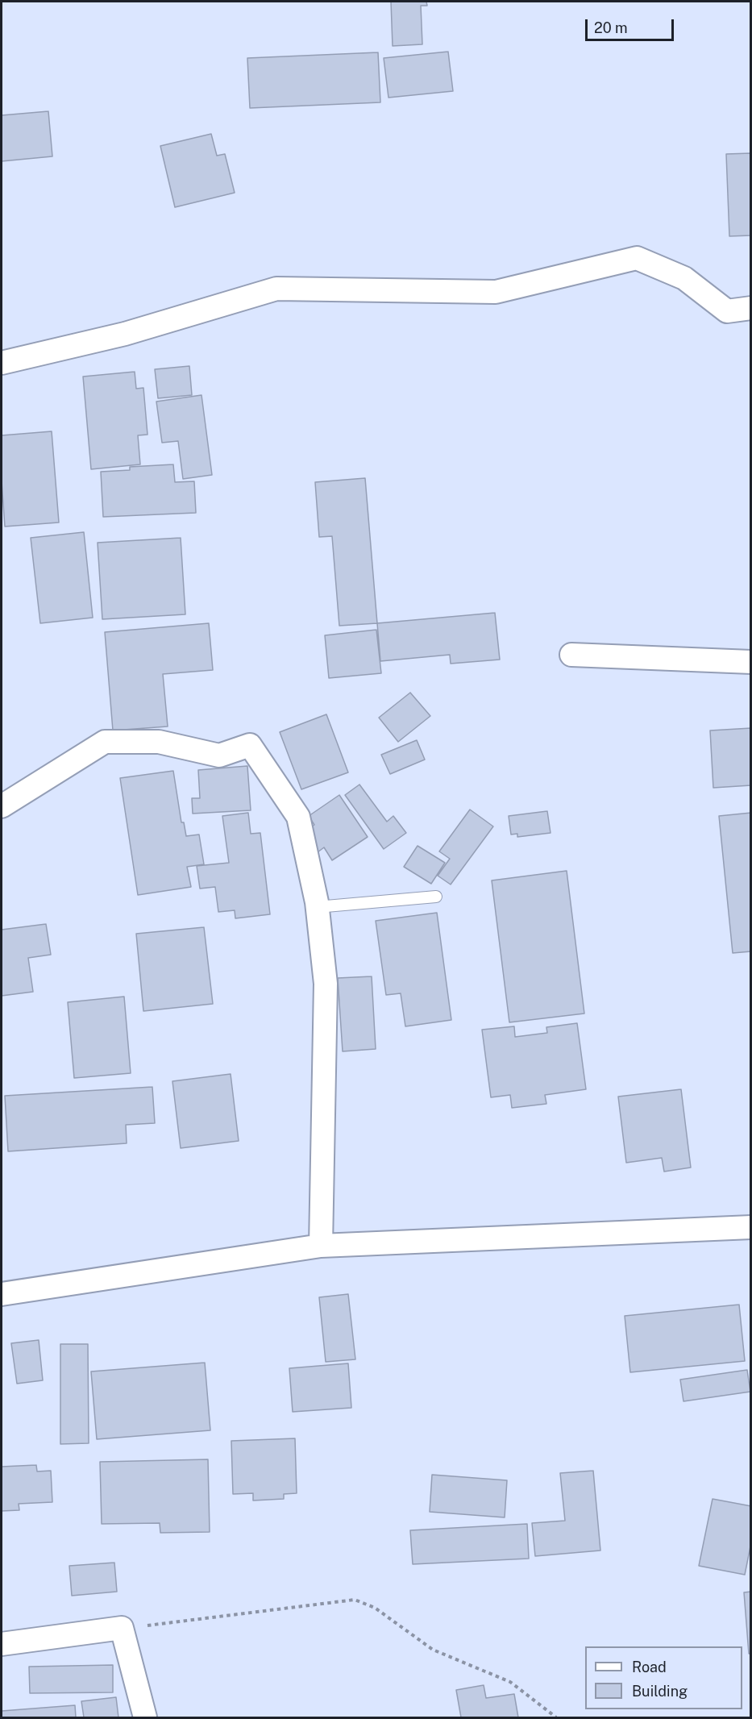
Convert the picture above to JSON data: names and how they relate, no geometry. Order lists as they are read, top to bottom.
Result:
{
  "legend": ["Road", "Building"],
  "scale_bar": "20 m"
}
